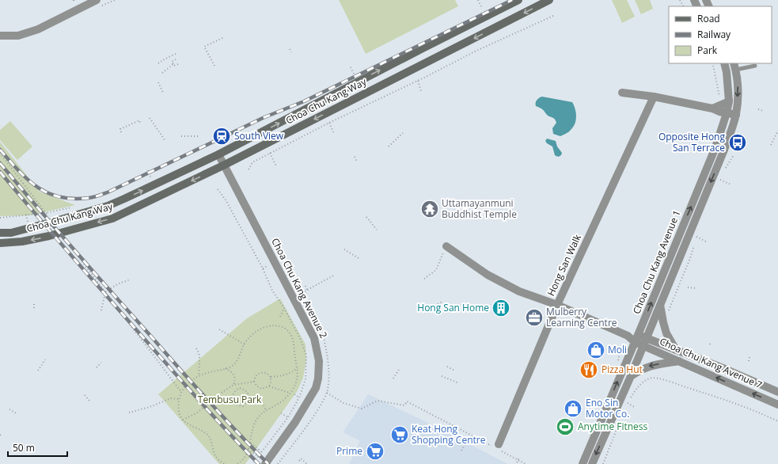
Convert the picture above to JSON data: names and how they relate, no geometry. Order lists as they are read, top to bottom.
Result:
{
  "streets": {
    "main road": ["Choa Chu Kang Way"],
    "street": [
      "Choa Chu Kang Avenue 1",
      "Hong San Walk",
      "Choa Chu Kang Avenue 2",
      "Choa Chu Kang Avenue 7"
    ]
  },
  "crossings": [
    ["Choa Chu Kang Way", "Choa Chu Kang Avenue 2"],
    ["Choa Chu Kang Avenue 1", "Choa Chu Kang Avenue 7"]
  ],
  "parks": ["Tembusu Park"],
  "places": {
    "station": ["South View"],
    "bus stop": ["Opposite Hong San Terrace"],
    "temple": ["Uttamayanmuni Buddhist Temple"],
    "building": ["Hong San Home"],
    "office": ["Mulberry Learning Centre"],
    "shop": ["Moli", "Eno Sin Motor Co."],
    "restaurant": ["Pizza Hut"],
    "sports": ["Anytime Fitness"],
    "supermarket": ["Keat Hong Shopping Centre", "Prime"]
  },
  "legend": ["Road", "Railway", "Park"],
  "scale_bar": "50 m"
}
